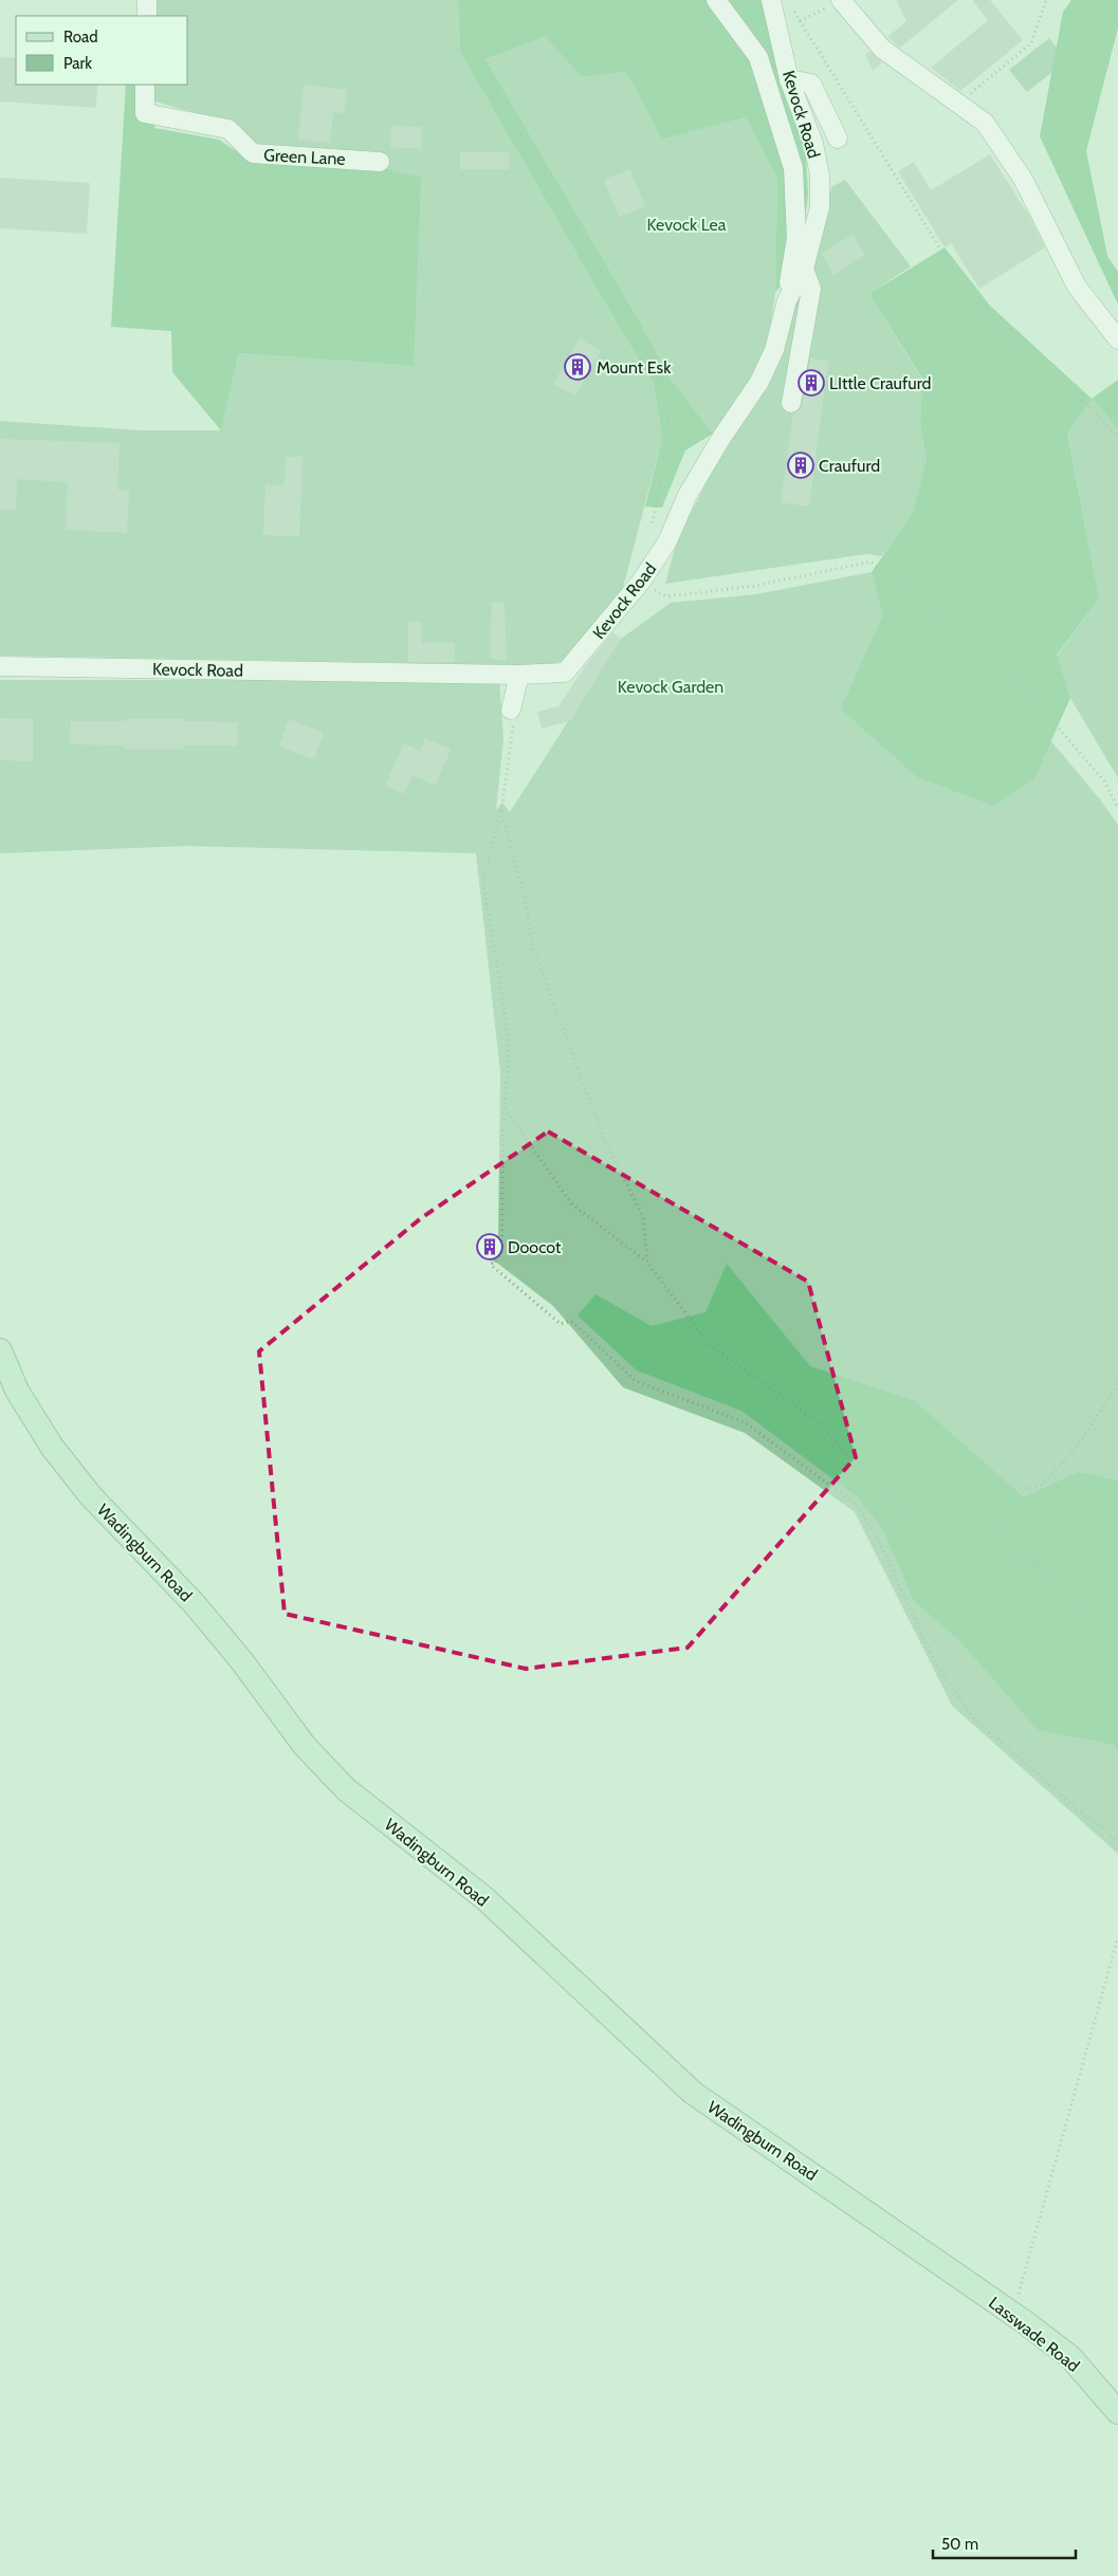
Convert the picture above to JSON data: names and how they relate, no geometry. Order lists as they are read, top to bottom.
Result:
{
  "streets": {
    "main road": ["Wadingburn Road", "Lasswade Road"],
    "street": ["Kevock Road", "Green Lane"]
  },
  "crossings": [
    ["Wadingburn Road", "Lasswade Road"]
  ],
  "parks": ["Kevock Lea", "Kevock Garden"],
  "places": {
    "building": [
      "Mount Esk",
      "LIttle Craufurd",
      "Craufurd",
      "Doocot"
    ]
  },
  "legend": ["Road", "Park"],
  "scale_bar": "50 m"
}
